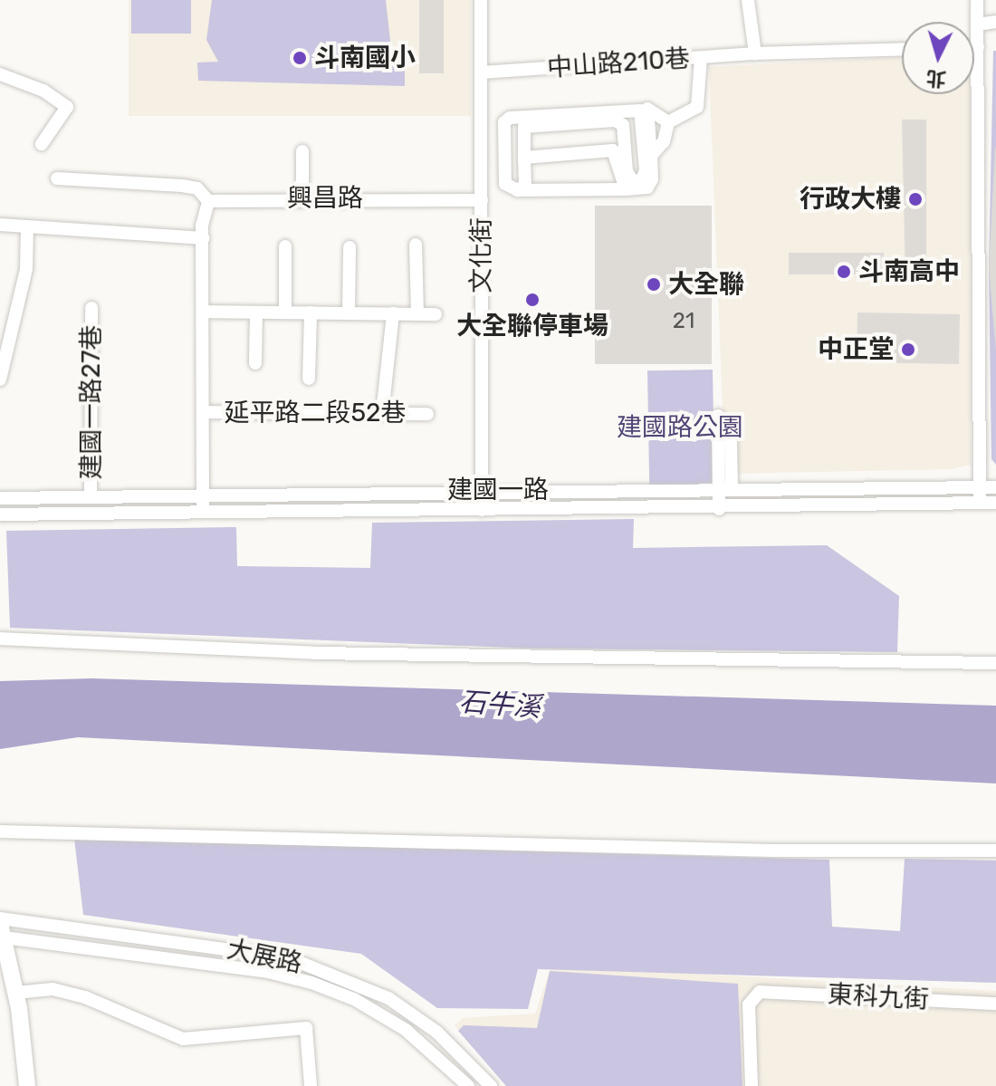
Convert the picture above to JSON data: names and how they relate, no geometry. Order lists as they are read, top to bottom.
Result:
{
  "streets": {
    "street": [
      "中山路210巷",
      "興昌路",
      "文化街",
      "建國一路27巷",
      "延平路二段52巷",
      "建國一路",
      "大展路",
      "東科九街"
    ]
  },
  "crossings": [
    ["中山路210巷", "文化街"],
    ["興昌路", "文化街"],
    ["文化街", "建國一路"],
    ["建國一路27巷", "建國一路"],
    ["延平路二段52巷", "建國一路"]
  ],
  "water": ["石牛溪"],
  "parks": ["建國路公園"],
  "places": [
    "斗南國小",
    "行政大樓",
    "斗南高中",
    "大全聯",
    "大全聯停車場",
    "中正堂"
  ],
  "house_numbers": ["21"],
  "north": "bottom"
}
